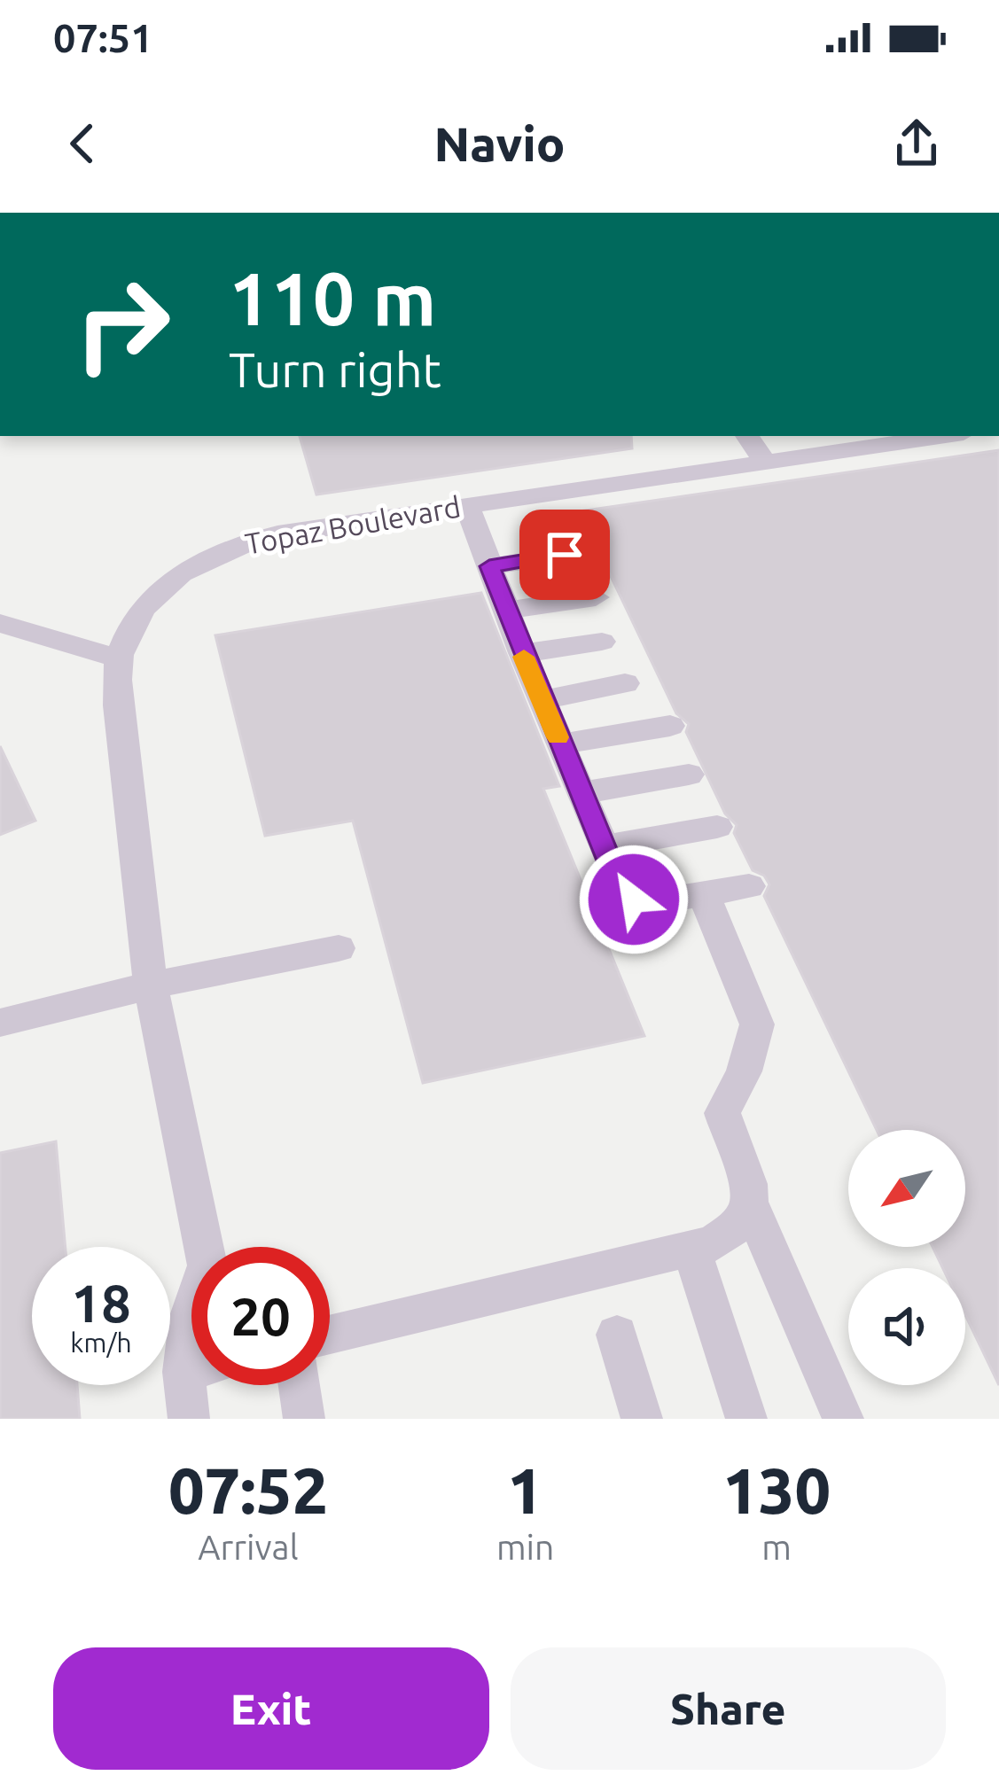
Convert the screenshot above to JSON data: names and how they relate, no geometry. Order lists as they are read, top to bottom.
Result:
{
  "streets": {
    "street": ["Topaz Boulevard"]
  },
  "north": "bottom left",
  "page": {
    "status": "07:51",
    "header": "Navio",
    "turn": ["110 m", "Turn right"],
    "speed": "18 km/h",
    "limit": "20",
    "eta": [
      "07:52",
      "Arrival",
      "1",
      "min",
      "130",
      "m"
    ],
    "buttons": ["Exit", "Share"]
  }
}
